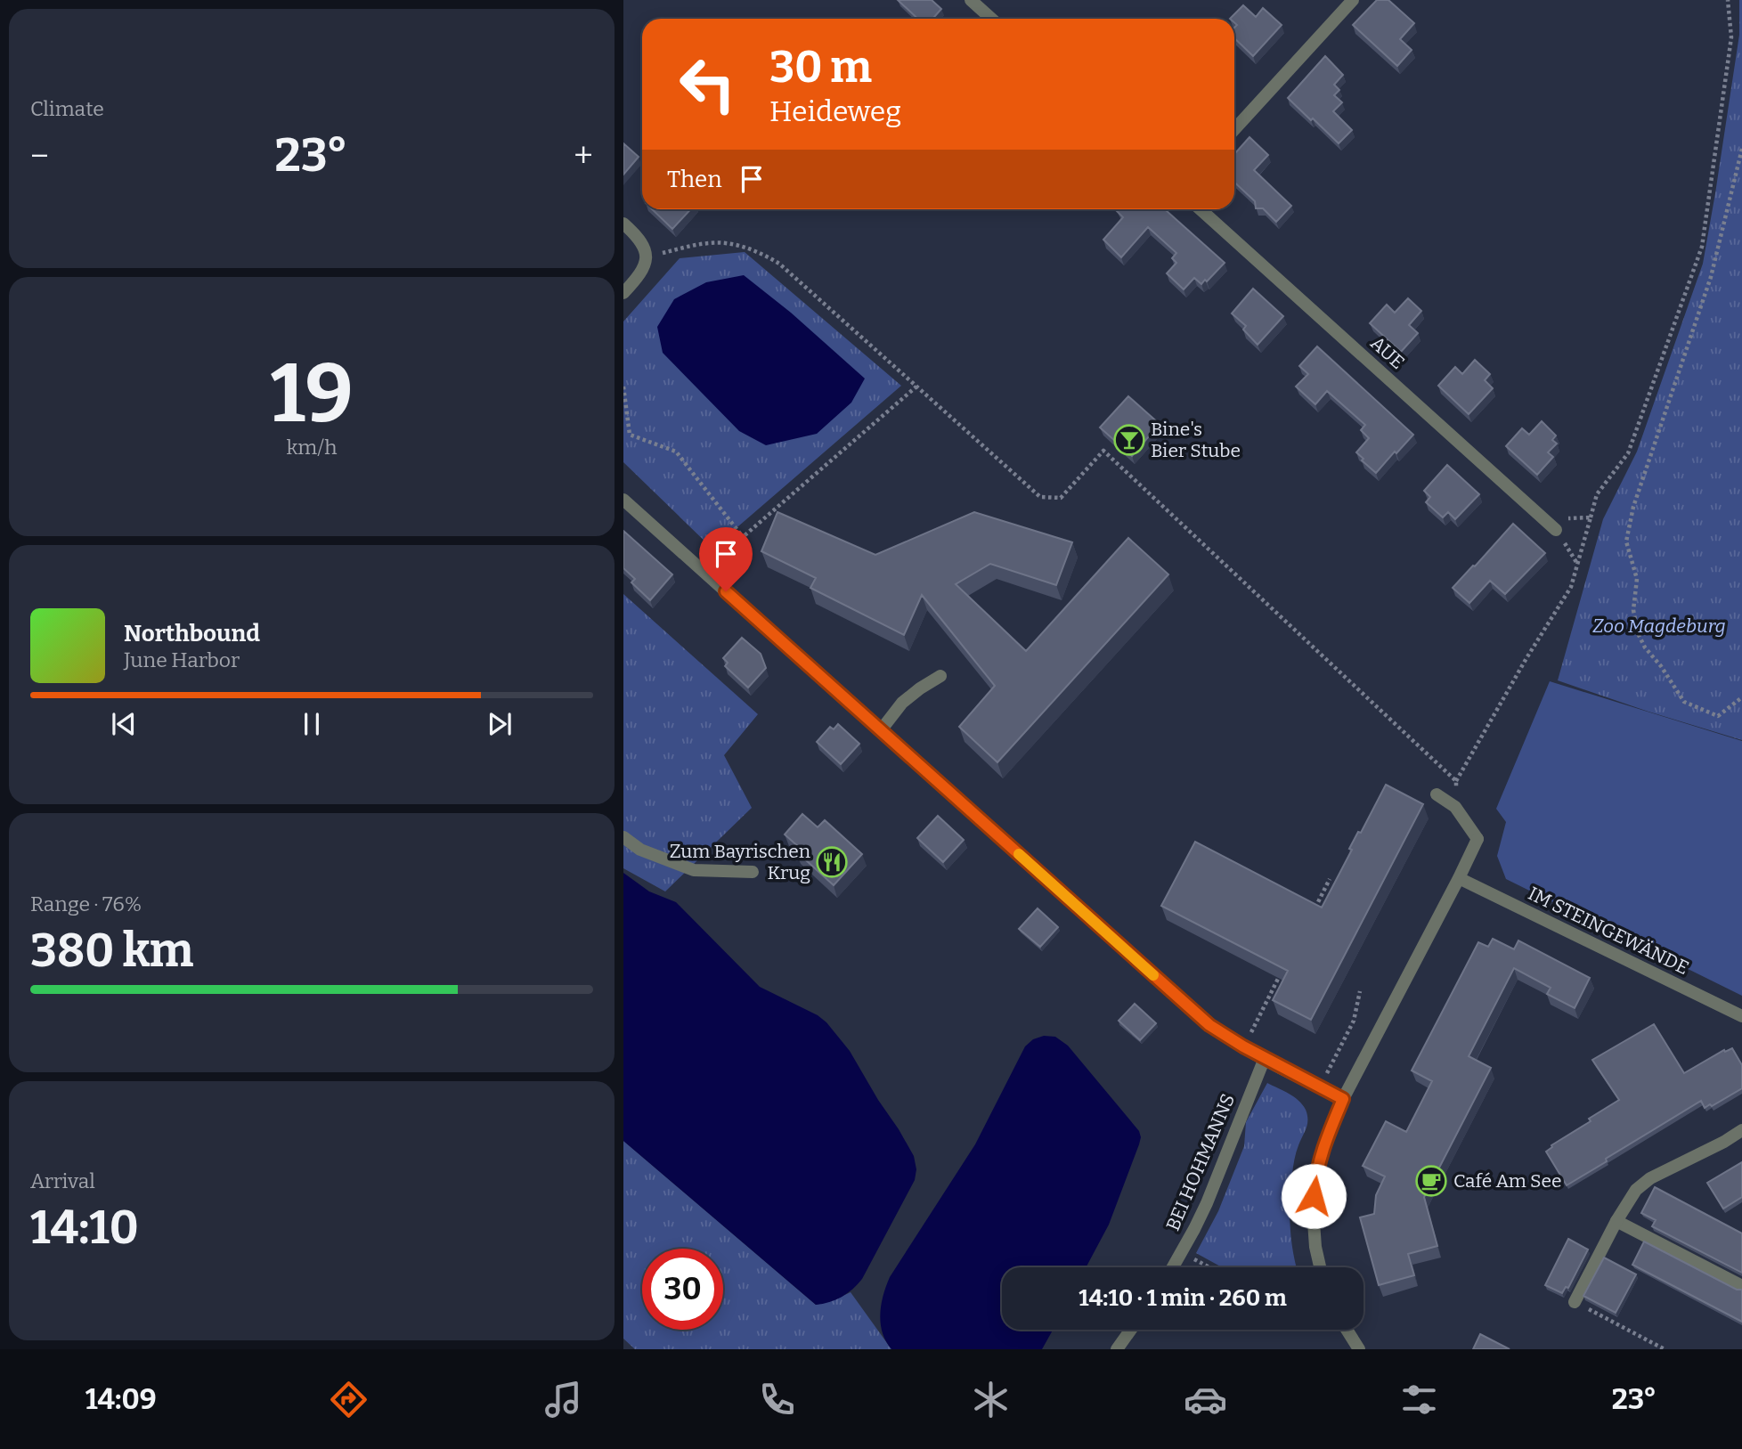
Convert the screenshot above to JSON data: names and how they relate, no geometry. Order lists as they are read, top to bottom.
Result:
{
  "streets": {
    "street": ["AUE", "IM STEINGEWÄNDE", "BEI HOHMANNS"]
  },
  "parks": ["Zoo Magdeburg"],
  "places": {
    "bar": ["Bine's Bier Stube"],
    "restaurant": ["Zum Bayrischen Krug"],
    "cafe": ["Café Am See"]
  },
  "page": {
    "tile": [
      "Climate",
      ["19", "km/h"],
      ["Range · 76%", "380 km"],
      ["Arrival", "14:10"]
    ],
    "turn": ["30 m", "Heideweg"],
    "heat": ["−", "23°", "+"],
    "then": "Then",
    "song": ["Northbound", "June Harbor"],
    "limit": "30",
    "trip": "14:10 · 1 min · 260 m",
    "tabs": ["14:09", "23°"]
  }
}
